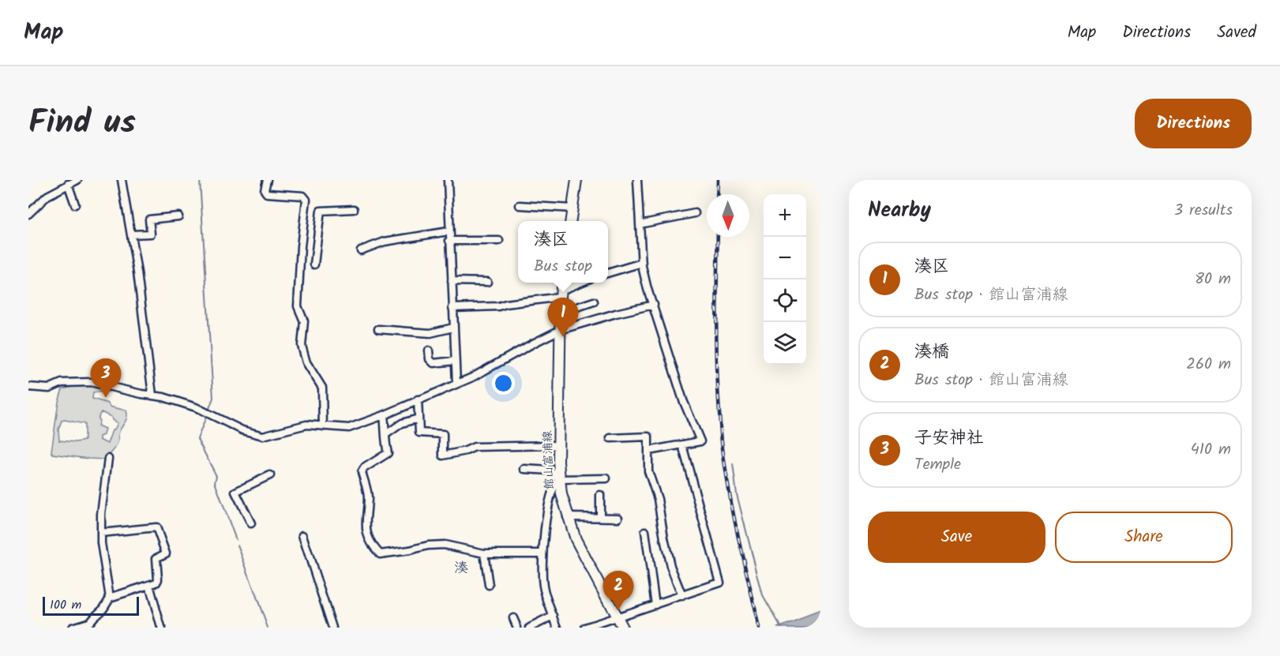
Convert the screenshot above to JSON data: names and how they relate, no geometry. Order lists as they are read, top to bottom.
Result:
{
  "streets": {
    "main road": ["館山富浦線"]
  },
  "districts": ["湊"],
  "scale_bar": "100 m",
  "north": "bottom",
  "page": {
    "header": "Map",
    "nav": ["Map", "Directions", "Saved"],
    "title": "Find us",
    "buttons": [
      "Directions",
      ["Save", "Share"]
    ],
    "heading": ["Nearby", "3 results"],
    "map_buttons": ["+", "−"],
    "popup": ["湊区", "Bus stop"],
    "list": [
      {
        "mark": "1",
        "name": "湊区",
        "note": "Bus stop · 館山富浦線",
        "value": "80 m"
      },
      {
        "mark": "2",
        "name": "湊橋",
        "note": "Bus stop · 館山富浦線",
        "value": "260 m"
      },
      {
        "mark": "3",
        "name": "子安神社",
        "note": "Temple",
        "value": "410 m"
      }
    ],
    "pins": ["1", "3", "2"],
    "scale": "100 m"
  }
}
